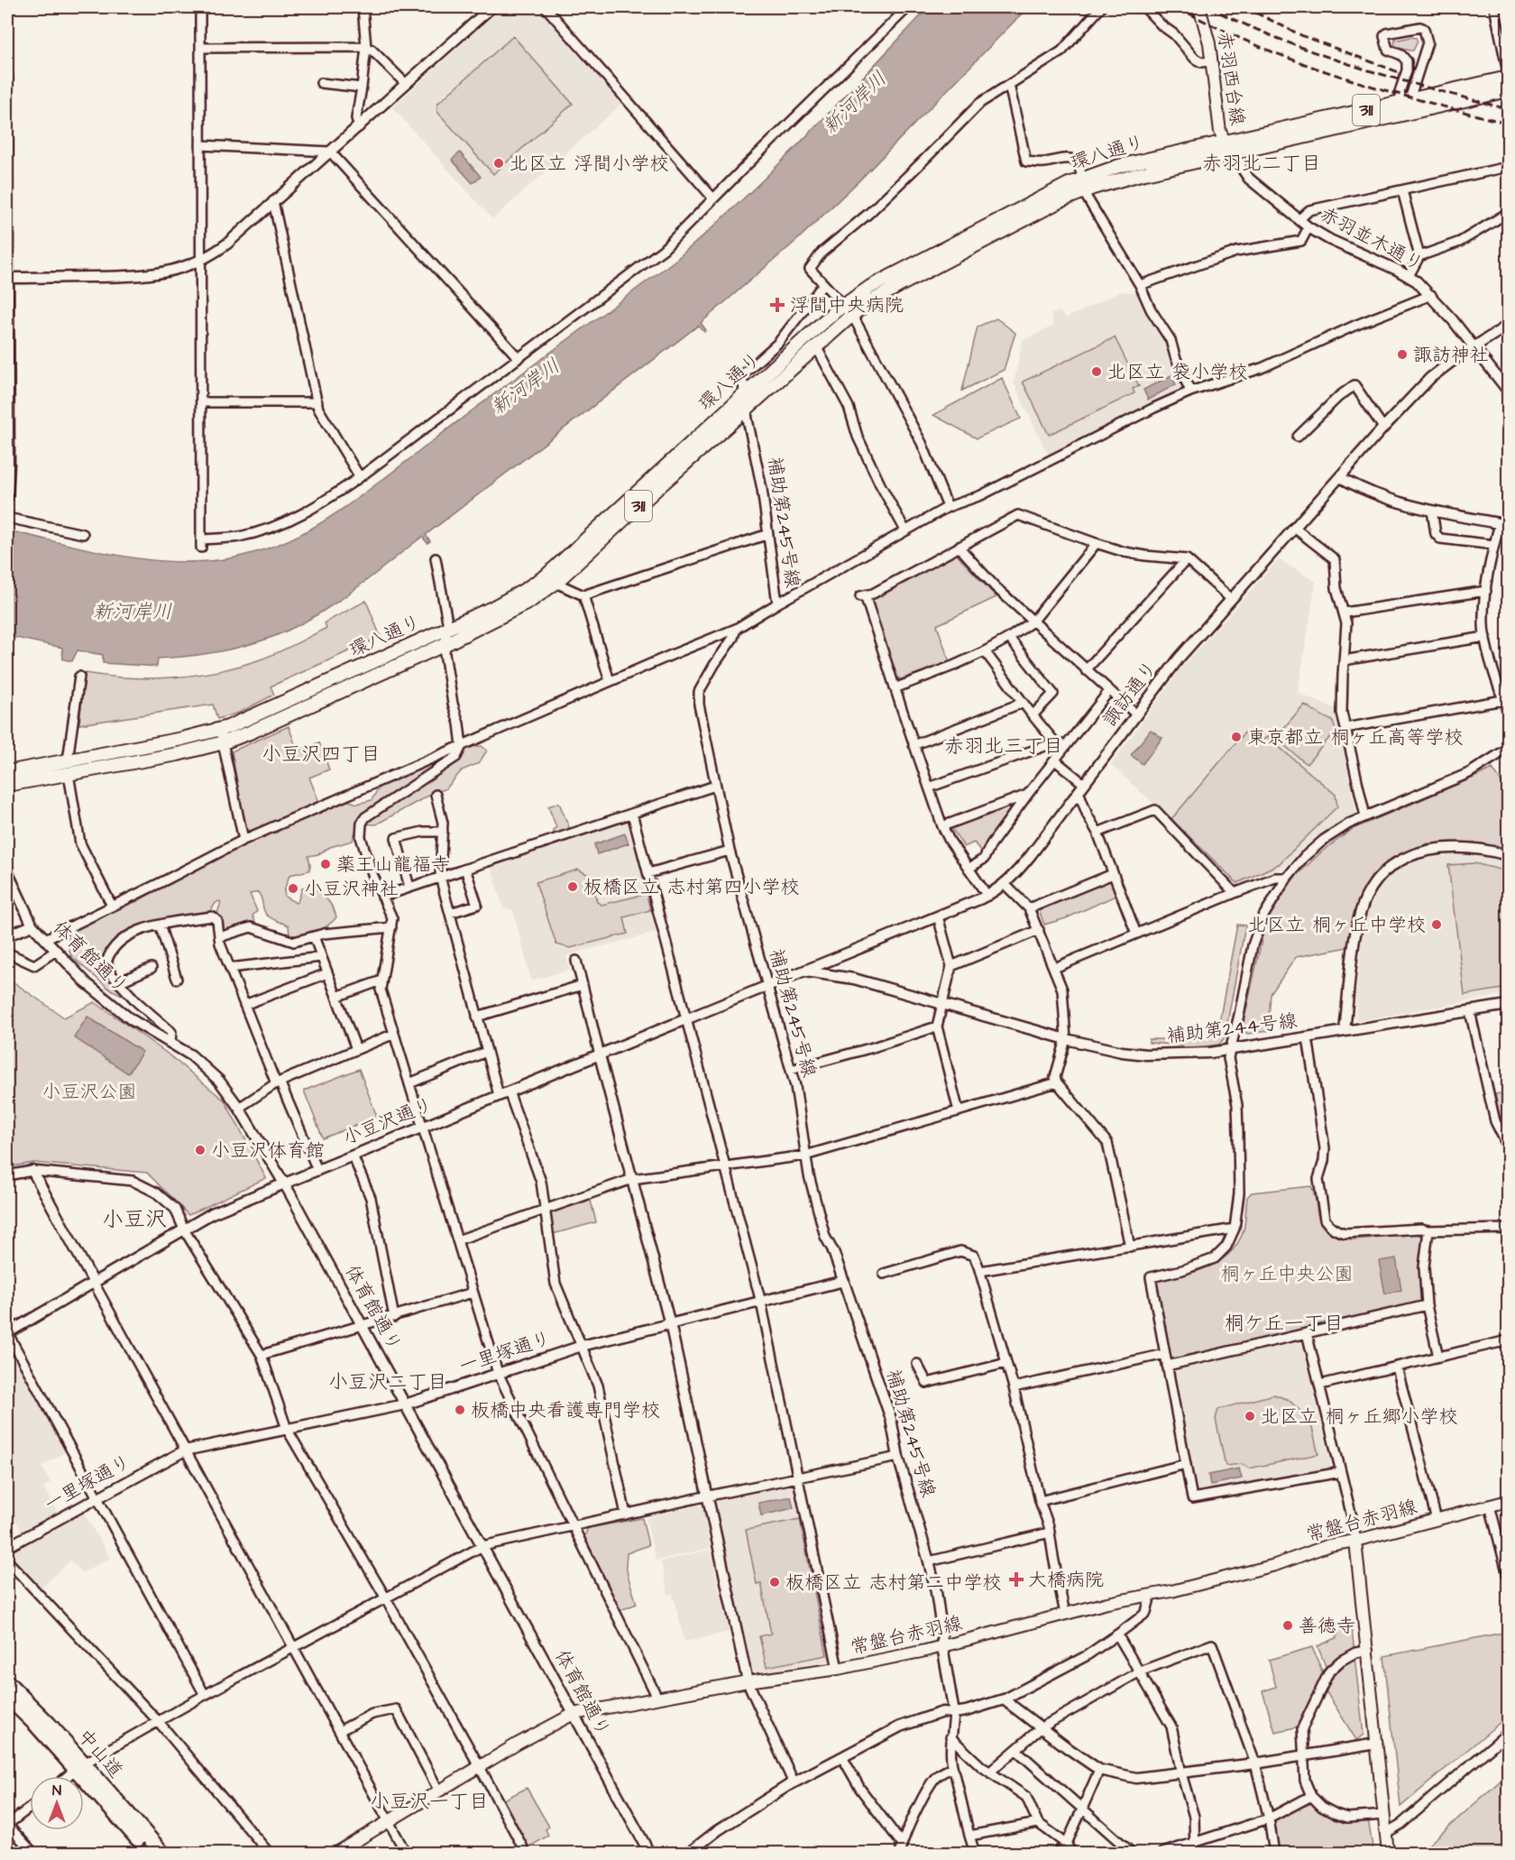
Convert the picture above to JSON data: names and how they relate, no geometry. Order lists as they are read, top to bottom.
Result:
{
  "streets": {
    "highway": ["中山道"],
    "main road": [
      "赤羽西台線",
      "311",
      "環八通り",
      "常盤台赤羽線"
    ],
    "street": [
      "赤羽並木通り",
      "補助第245号線",
      "諏訪通り",
      "体育館通り",
      "補助第244号線",
      "小豆沢通り",
      "一里塚通り"
    ]
  },
  "crossings": [
    ["赤羽西台線", "環八通り"],
    ["赤羽西台線", "赤羽並木通り"],
    ["環八通り", "赤羽並木通り"],
    ["環八通り", "補助第245号線"],
    ["赤羽並木通り", "諏訪通り"],
    ["補助第245号線", "諏訪通り"],
    ["補助第245号線", "小豆沢通り"],
    ["補助第245号線", "一里塚通り"],
    ["補助第245号線", "常盤台赤羽線"],
    ["諏訪通り", "補助第244号線"],
    ["諏訪通り", "小豆沢通り"],
    ["体育館通り", "小豆沢通り"],
    ["体育館通り", "一里塚通り"],
    ["体育館通り", "常盤台赤羽線"]
  ],
  "districts": [
    "赤羽北二丁目",
    "赤羽北三丁目",
    "小豆沢四丁目",
    "小豆沢",
    "桐ケ丘一丁目",
    "小豆沢二丁目",
    "小豆沢一丁目"
  ],
  "water": ["新河岸川"],
  "parks": ["小豆沢公園", "桐ヶ丘中央公園"],
  "places": {
    "other": [
      "北区立 浮間小学校",
      "諏訪神社",
      "北区立 袋小学校",
      "東京都立 桐ヶ丘高等学校",
      "薬王山龍福寺",
      "板橋区立 志村第四小学校",
      "小豆沢神社",
      "北区立 桐ヶ丘中学校",
      "小豆沢体育館",
      "板橋中央看護専門学校",
      "北区立 桐ヶ丘郷小学校",
      "板橋区立 志村第二中学校",
      "善徳寺"
    ],
    "health": ["浮間中央病院", "大橋病院"]
  },
  "north": "top"
}
